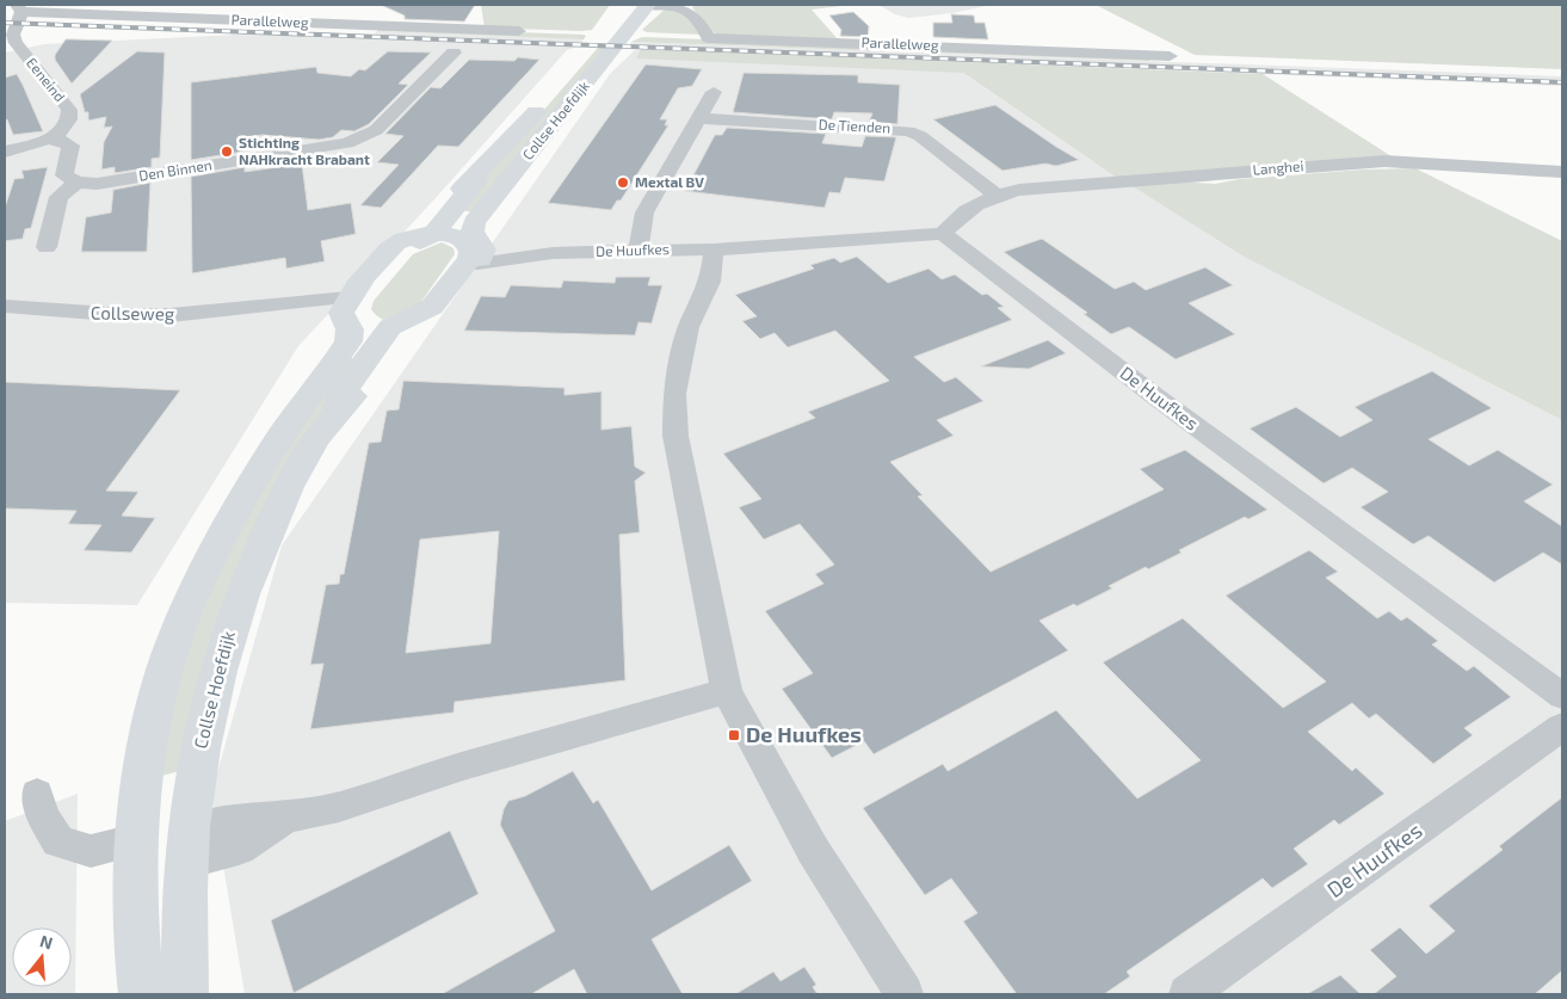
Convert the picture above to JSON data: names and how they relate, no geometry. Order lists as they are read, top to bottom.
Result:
{
  "streets": {
    "main road": ["Collse Hoefdijk"],
    "street": [
      "Parallelweg",
      "Eeneind",
      "De Tienden",
      "Langhei",
      "Den Binnen",
      "De Huufkes",
      "Collseweg"
    ]
  },
  "crossings": [
    ["Parallelweg", "Eeneind"],
    ["Parallelweg", "Collse Hoefdijk"],
    ["Collse Hoefdijk", "De Huufkes"],
    ["De Tienden", "Langhei"]
  ],
  "places": {
    "other": ["Stichting NAHkracht Brabant", "Mextal BV"],
    "transit": ["De Huufkes"]
  },
  "north": "top"
}
